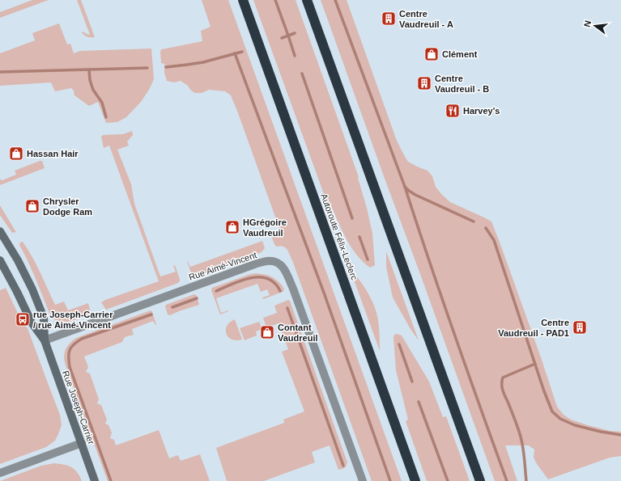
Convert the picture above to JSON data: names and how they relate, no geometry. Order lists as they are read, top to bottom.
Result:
{
  "streets": {
    "highway": ["Autoroute Félix-Leclerc"],
    "street": ["Rue Aimé-Vincent", "Rue Joseph-Carrier"]
  },
  "crossings": [
    ["Rue Aimé-Vincent", "Rue Joseph-Carrier"]
  ],
  "places": {
    "building": ["Centre Vaudreuil - A", "Centre Vaudreuil - B", "Centre Vaudreuil - PAD1"],
    "shop": [
      "Clément",
      "Hassan Hair",
      "Chrysler Dodge Ram",
      "HGrégoire Vaudreuil",
      "Contant Vaudreuil"
    ],
    "restaurant": ["Harvey's"],
    "bus stop": ["rue Joseph-Carrier / rue Aimé-Vincent"]
  },
  "north": "left"
}
